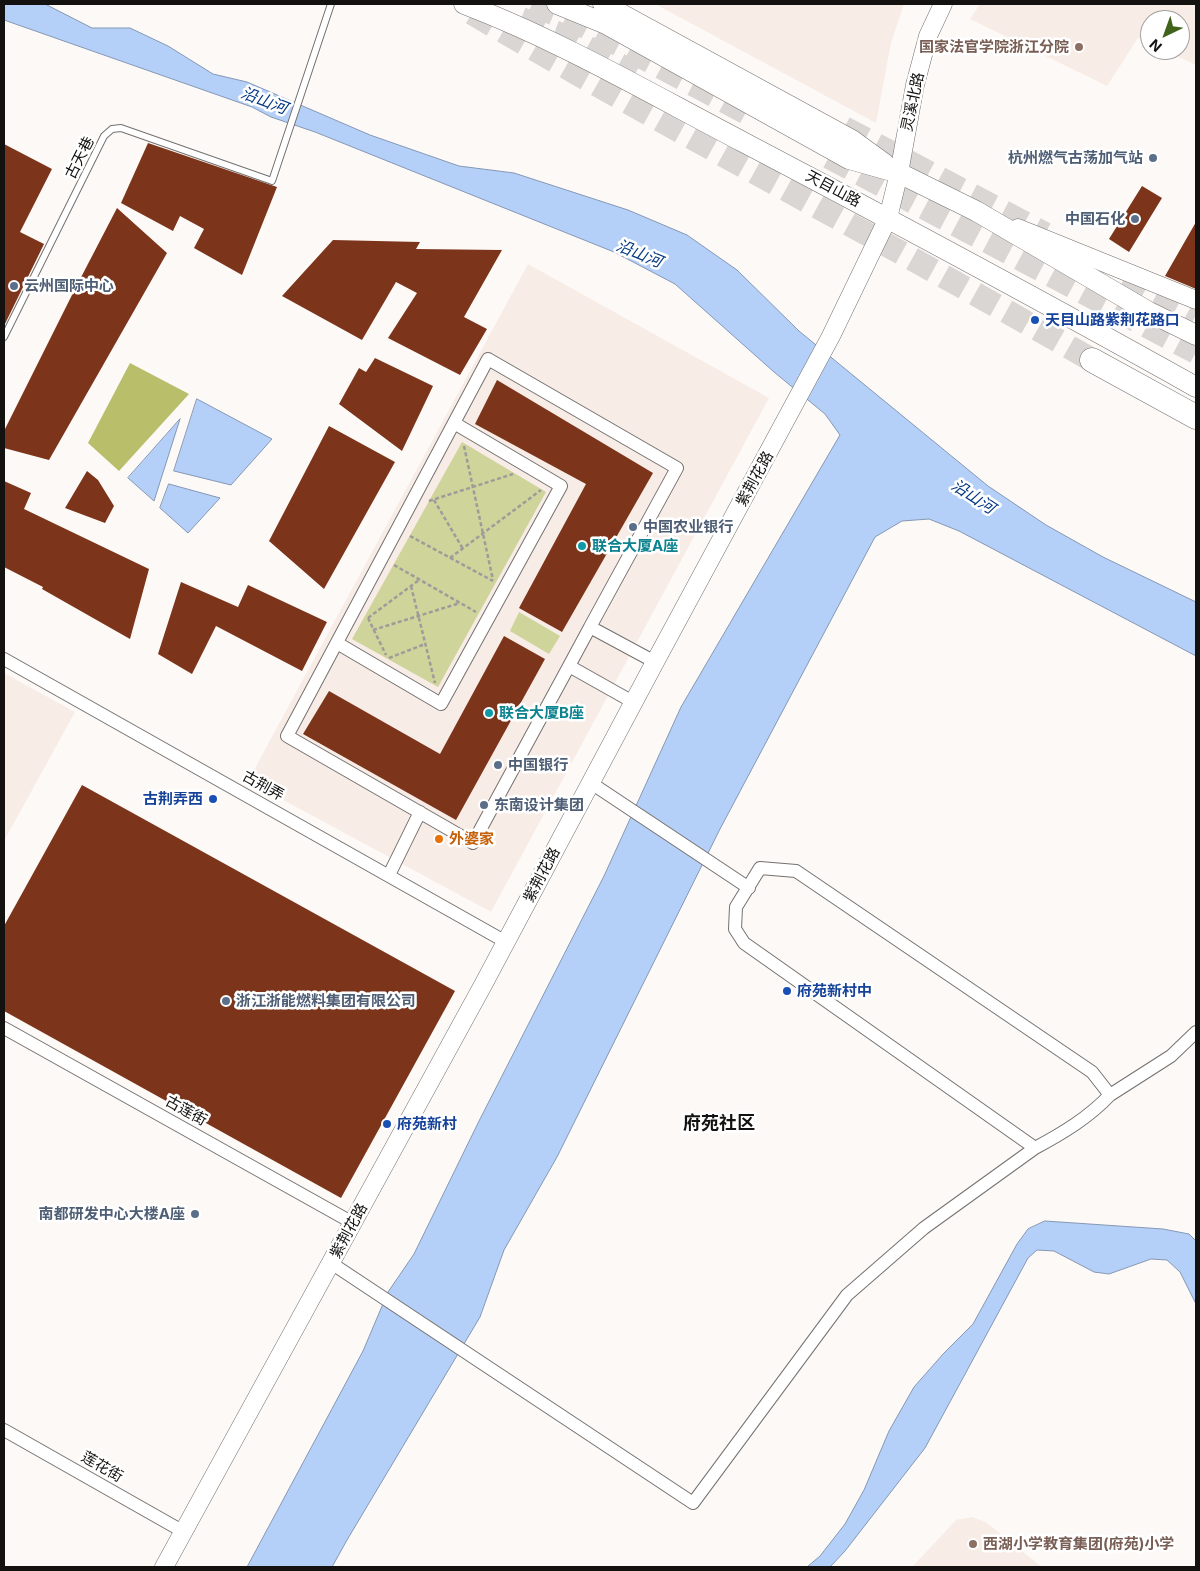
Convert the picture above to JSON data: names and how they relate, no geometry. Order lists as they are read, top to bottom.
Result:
{
  "streets": {
    "main road": ["天目山路"],
    "street": [
      "灵溪北路",
      "紫荆花路",
      "古荆弄",
      "古莲街",
      "莲花街"
    ],
    "lane": ["古天巷"]
  },
  "crossings": [
    ["灵溪北路", "紫荆花路"],
    ["天目山路", "紫荆花路"],
    ["紫荆花路", "古荆弄"],
    ["紫荆花路", "古莲街"],
    ["紫荆花路", "莲花街"]
  ],
  "districts": ["府苑社区"],
  "water": ["沿山河"],
  "places": [
    "国家法官学院浙江分院",
    "杭州燃气古荡加气站",
    "中国石化",
    "云州国际中心",
    "天目山路紫荆花路口",
    "中国农业银行",
    "联合大厦A座",
    "联合大厦B座",
    "中国银行",
    "古荆弄西",
    "东南设计集团",
    "外婆家",
    "府苑新村中",
    "浙江浙能燃料集团有限公司",
    "府苑新村",
    "南都研发中心大楼A座",
    "西湖小学教育集团(府苑)小学"
  ],
  "north": "bottom left"
}
